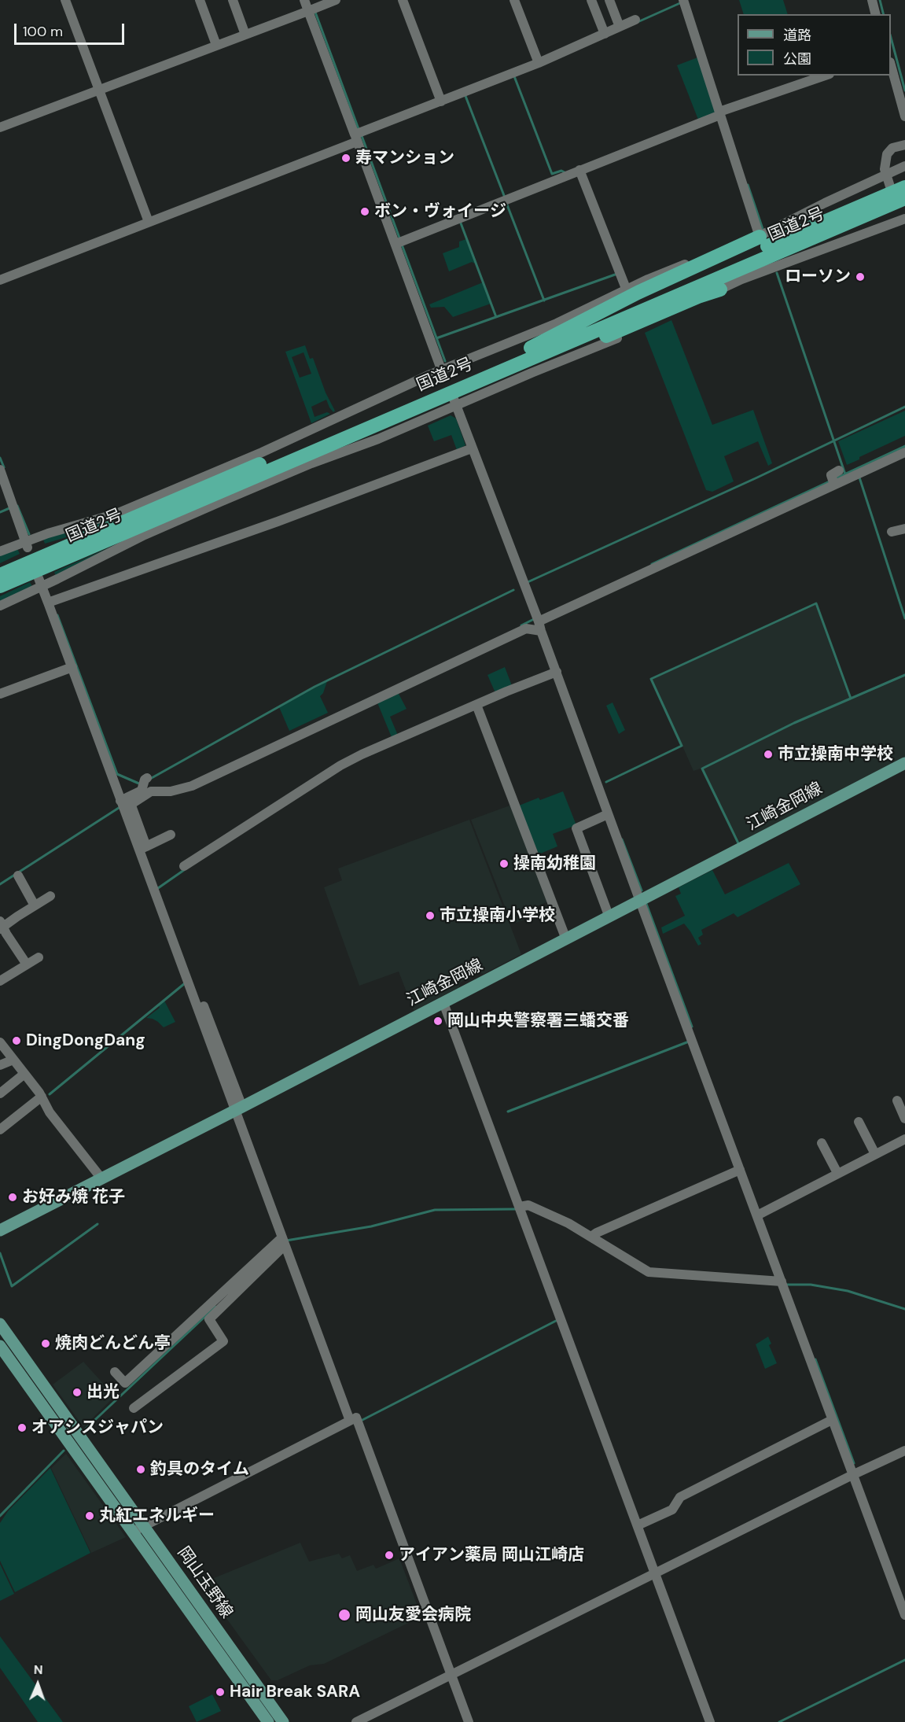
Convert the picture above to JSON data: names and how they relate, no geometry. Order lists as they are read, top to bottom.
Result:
{
  "streets": {
    "highway": ["国道2号"],
    "main road": ["江崎金岡線", "岡山玉野線"]
  },
  "places": [
    "寿マンション",
    "ボン・ヴォイージ",
    "ローソン",
    "市立操南中学校",
    "操南幼稚園",
    "市立操南小学校",
    "岡山中央警察署三蟠交番",
    "DingDongDang",
    "お好み焼 花子",
    "焼肉どんどん亭",
    "出光",
    "オアシスジャパン",
    "釣具のタイム",
    "丸紅エネルギー",
    "アイアン薬局 岡山江崎店",
    "岡山友愛会病院",
    "Hair Break SARA"
  ],
  "legend": ["道路", "公園"],
  "scale_bar": "100 m",
  "north": "top"
}
